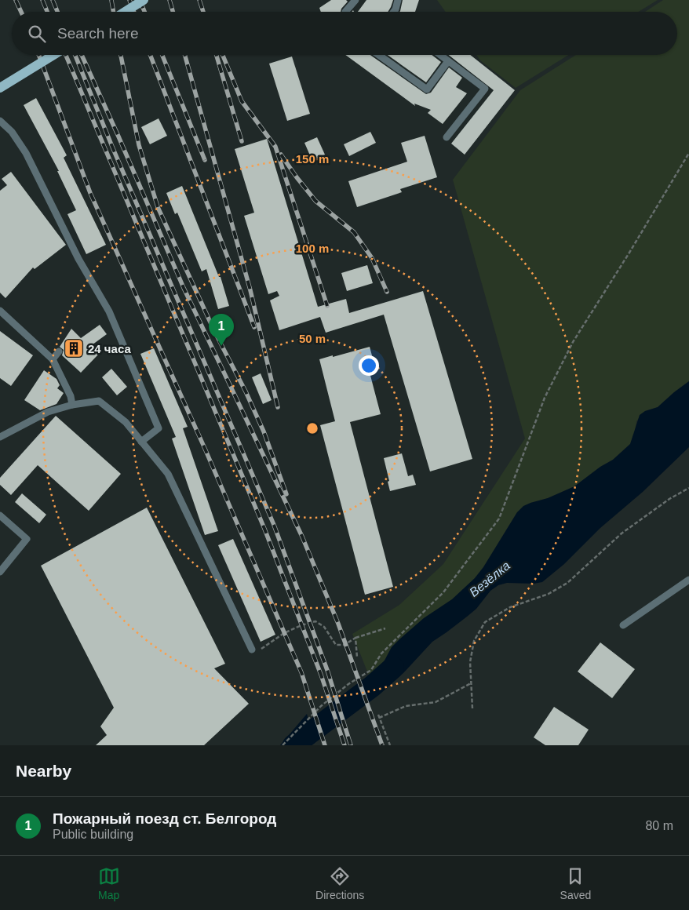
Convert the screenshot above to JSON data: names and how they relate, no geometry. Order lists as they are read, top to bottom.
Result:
{
  "water": ["Везёлка"],
  "places": {
    "building": ["24 часа"]
  },
  "page": {
    "search": "Search here",
    "pins": "1",
    "heading": "Nearby",
    "list": [
      {
        "mark": "1",
        "name": "Пожарный поезд ст. Белгород",
        "note": "Public building",
        "value": "80 m"
      }
    ],
    "nav": ["Map", "Directions", "Saved"]
  },
  "rings": ["150 m", "100 m", "50 m"]
}
